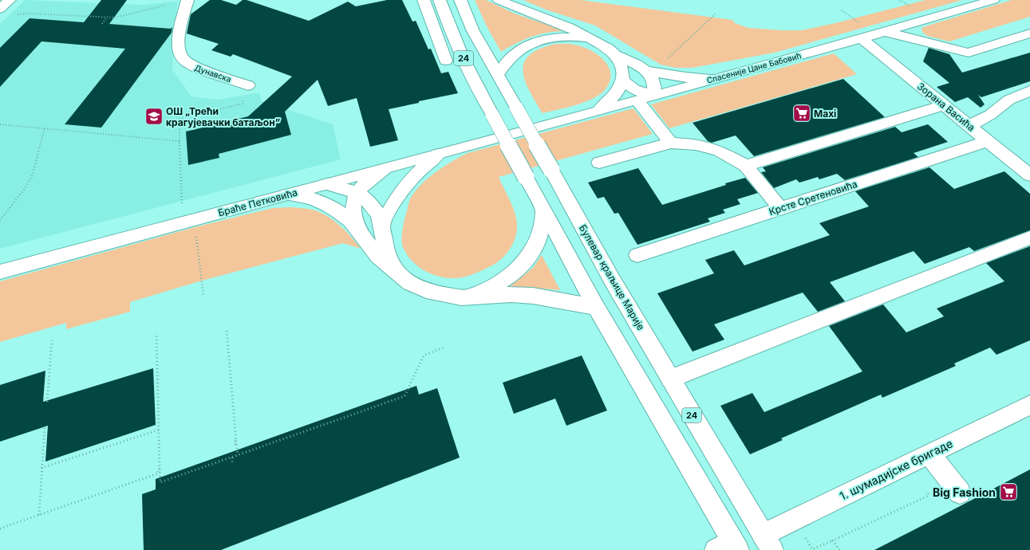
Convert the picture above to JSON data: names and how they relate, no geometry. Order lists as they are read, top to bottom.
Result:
{
  "streets": {
    "street": [
      "24",
      "Спасеније Цане Бабовић",
      "Дунавска",
      "Зорана Васића",
      "Крсте Сретеновића",
      "Браће Петковића",
      "Булевар краљице Марије",
      "1. шумадијске бригаде"
    ]
  },
  "crossings": [
    ["Спасеније Цане Бабовић", "Зорана Васића"],
    ["Спасеније Цане Бабовић", "Браће Петковића"],
    ["Зорана Васића", "Крсте Сретеновића"],
    ["Булевар краљице Марије", "1. шумадијске бригаде"]
  ],
  "places": {
    "supermarket": ["Maxi", "Big Fashion"],
    "school or university": ["ОШ „Трећи крагујевачки батаљон”"]
  }
}
